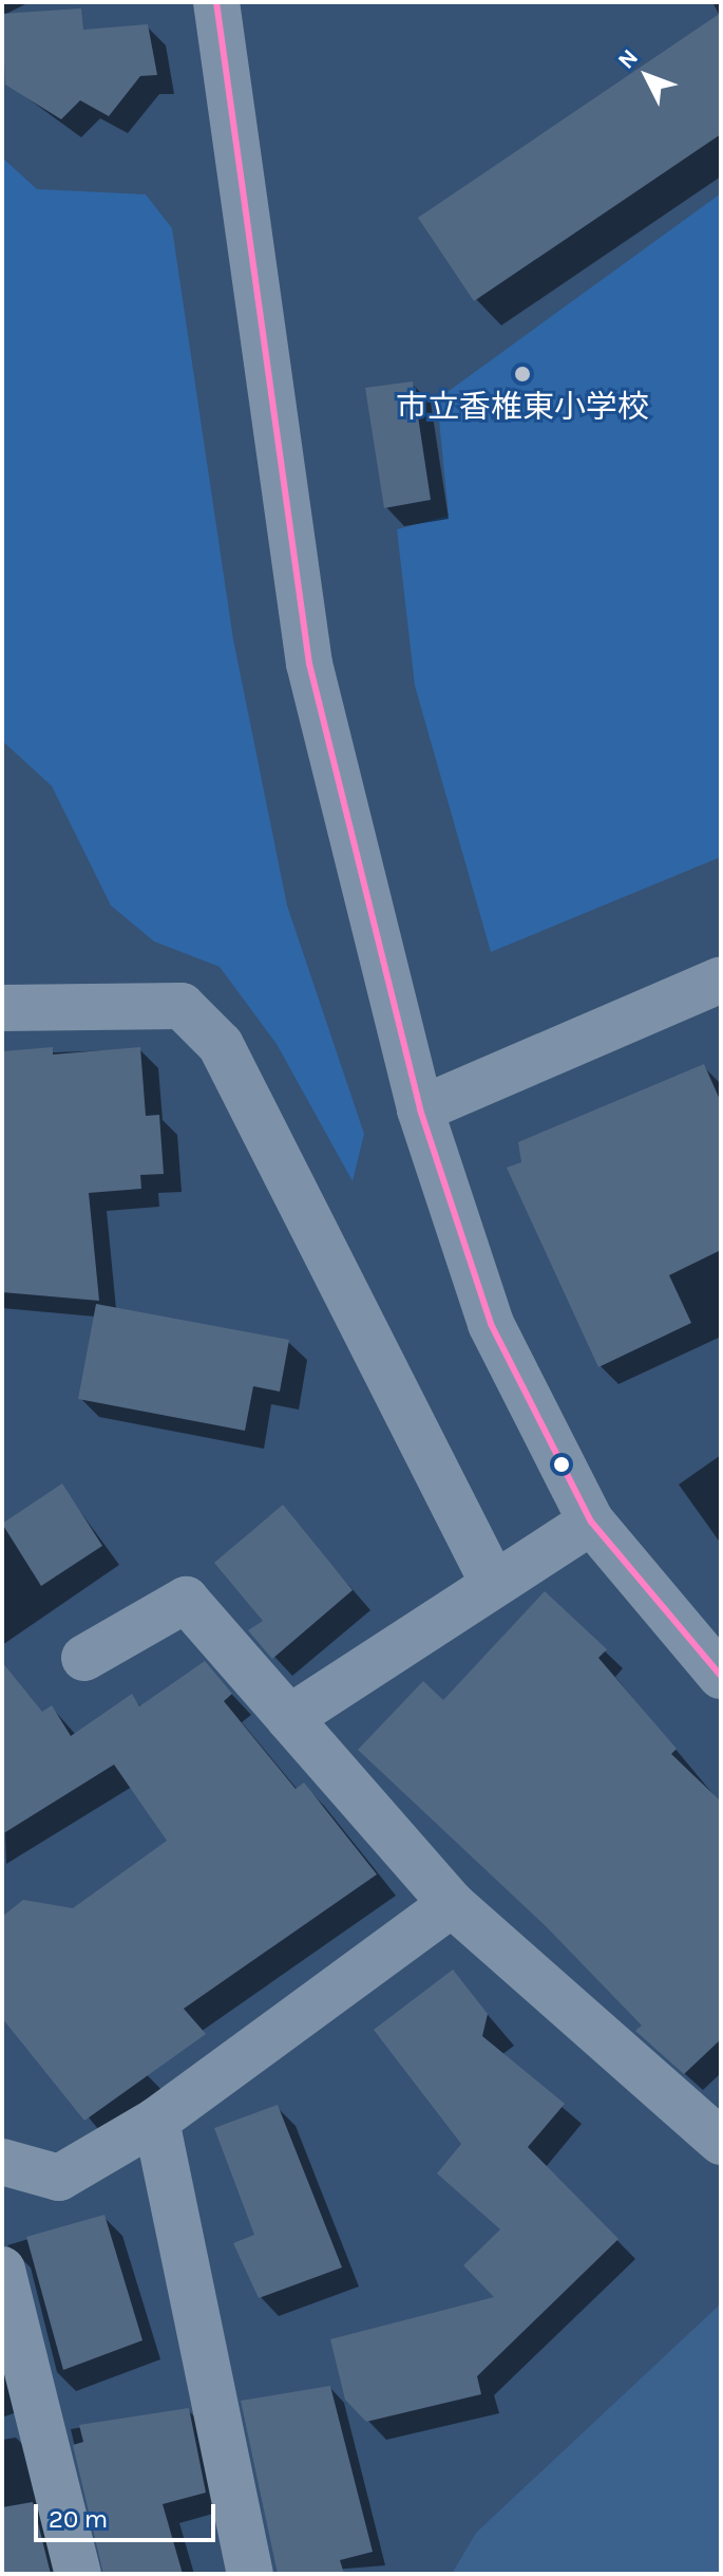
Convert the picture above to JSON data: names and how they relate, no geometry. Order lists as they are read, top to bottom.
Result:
{
  "places": ["市立香椎東小学校"],
  "scale_bar": "20 m",
  "north": "top left"
}
